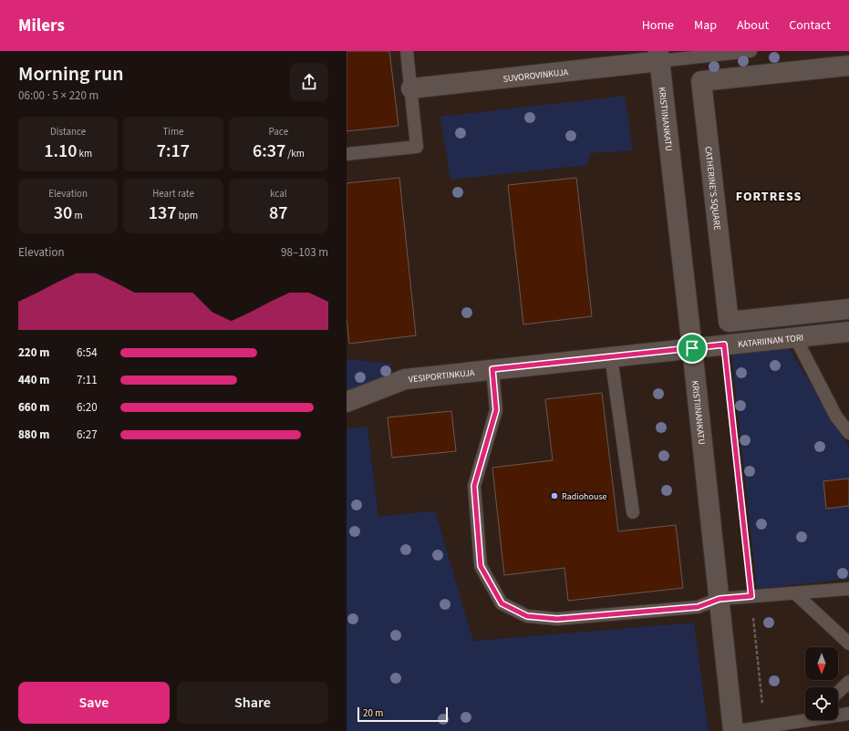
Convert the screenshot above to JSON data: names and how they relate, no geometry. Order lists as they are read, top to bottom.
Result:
{
  "streets": {
    "street": [
      "SUVOROVINKUJA",
      "KRISTIINANKATU",
      "CATHERINE'S SQUARE",
      "KATARIINAN TORI",
      "VESIPORTINKUJA"
    ]
  },
  "crossings": [
    ["SUVOROVINKUJA", "KRISTIINANKATU"],
    ["KRISTIINANKATU", "KATARIINAN TORI"],
    ["KRISTIINANKATU", "VESIPORTINKUJA"],
    ["KATARIINAN TORI", "VESIPORTINKUJA"]
  ],
  "districts": ["FORTRESS"],
  "places": ["Radiohouse"],
  "scale_bar": "20 m",
  "north": "bottom",
  "page": {
    "header": "Milers",
    "nav": [
      "Home",
      "Map",
      "About",
      "Contact"
    ],
    "heading": ["Morning run", "06:00 · 5 × 220 m"],
    "stats": [
      ["Distance", "1.10 km"],
      ["Time", "7:17"],
      ["Pace", "6:37 /km"],
      ["Elevation", "30 m"],
      ["Heart rate", "137 bpm"],
      ["kcal", "87"]
    ],
    "chart": ["Elevation", "98–103 m"],
    "list": [
      {
        "name": "220 m",
        "note": "6:54"
      },
      {
        "name": "440 m",
        "note": "7:11"
      },
      {
        "name": "660 m",
        "note": "6:20"
      },
      {
        "name": "880 m",
        "note": "6:27"
      }
    ],
    "buttons": ["Save", "Share"],
    "scale": "20 m"
  }
}
